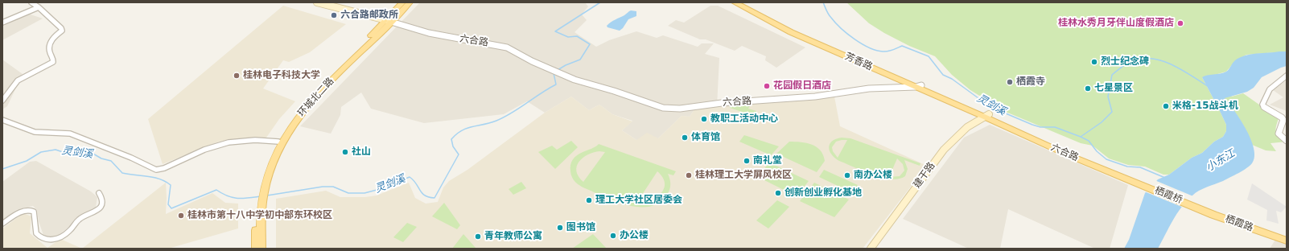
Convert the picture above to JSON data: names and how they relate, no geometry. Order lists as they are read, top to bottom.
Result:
{
  "streets": {
    "main road": [
      "六合路",
      "芳香路",
      "环城北二路",
      "建干路",
      "栖霞桥",
      "栖霞路"
    ]
  },
  "crossings": [
    ["六合路", "芳香路"],
    ["六合路", "环城北二路"],
    ["六合路", "建干路"],
    ["六合路", "栖霞桥"],
    ["芳香路", "建干路"],
    ["栖霞桥", "栖霞路"]
  ],
  "water": ["灵剑溪", "小东江"],
  "places": [
    "六合路邮政所",
    "桂林水秀月牙伴山度假酒店",
    "烈士纪念碑",
    "桂林电子科技大学",
    "栖霞寺",
    "花园假日酒店",
    "七星景区",
    "米格-15战斗机",
    "教职工活动中心",
    "体育馆",
    "社山",
    "南礼堂",
    "桂林理工大学屏风校区",
    "南办公楼",
    "创新创业孵化基地",
    "理工大学社区居委会",
    "桂林市第十八中学初中部东环校区",
    "图书馆",
    "办公楼",
    "青年教师公寓"
  ]
}
